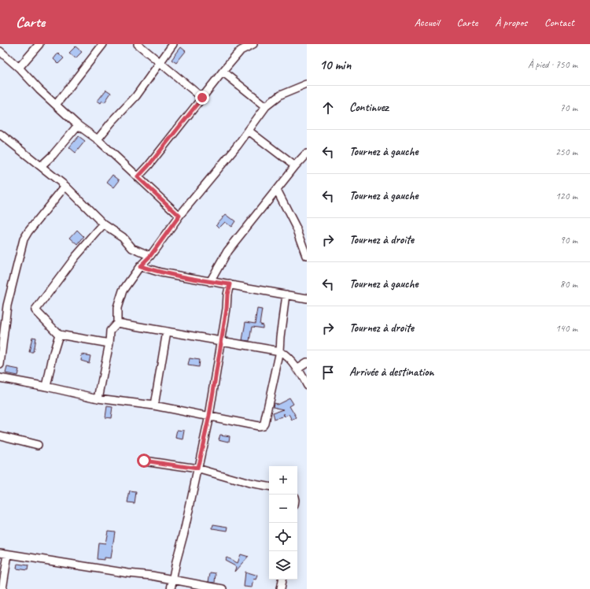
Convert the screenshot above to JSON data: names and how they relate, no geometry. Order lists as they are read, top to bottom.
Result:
{
  "page": {
    "header": "Carte",
    "nav": [
      "Accueil",
      "Carte",
      "À propos",
      "Contact"
    ],
    "heading": ["10 min", "À pied · 750 m"],
    "list": [
      ["Continuez", "70 m"],
      ["Tournez à gauche", "250 m"],
      ["Tournez à gauche", "120 m"],
      ["Tournez à droite", "90 m"],
      ["Tournez à gauche", "80 m"],
      ["Tournez à droite", "140 m"],
      "Arrivée à destination"
    ],
    "map_buttons": ["+", "−"]
  }
}
